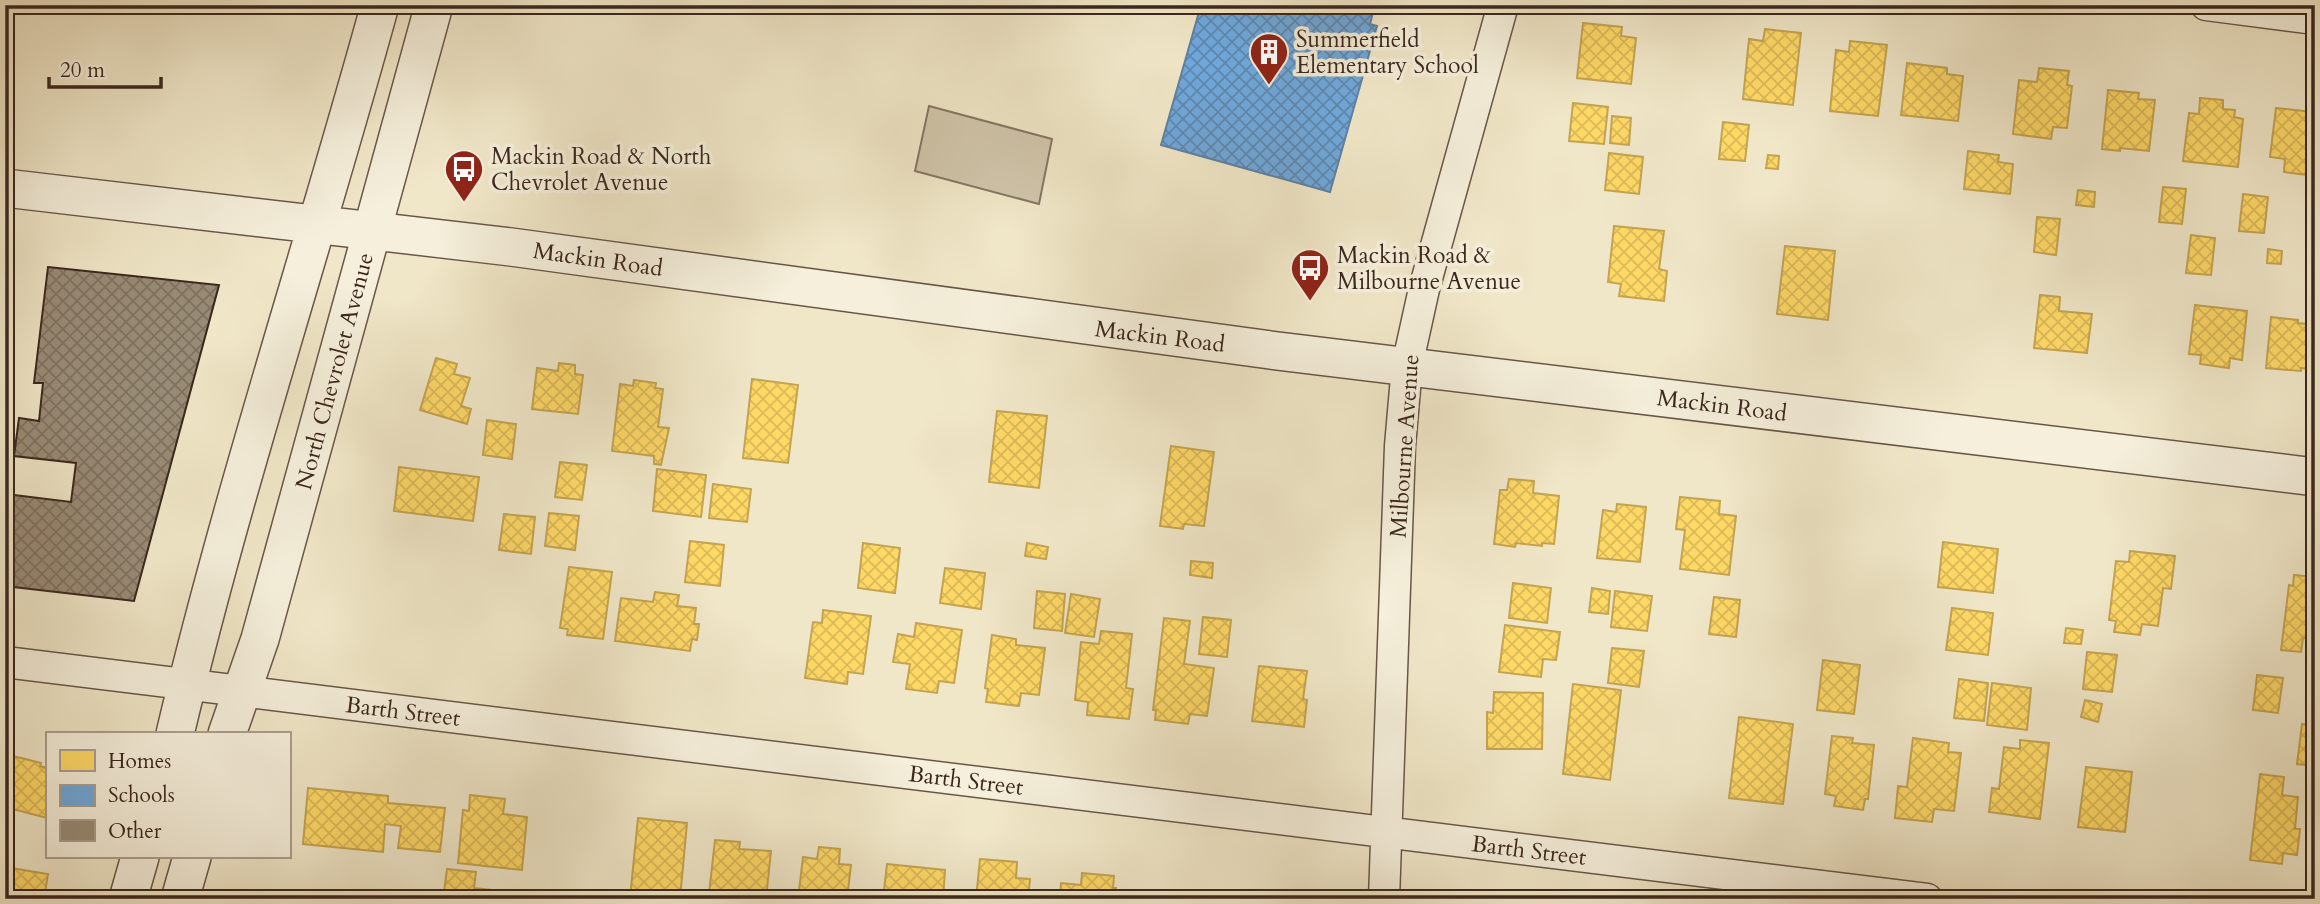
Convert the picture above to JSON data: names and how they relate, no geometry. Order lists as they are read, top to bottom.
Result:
{
  "streets": {
    "street": [
      "Mackin Road",
      "North Chevrolet Avenue",
      "Milbourne Avenue",
      "Barth Street"
    ]
  },
  "crossings": [
    ["Mackin Road", "North Chevrolet Avenue"],
    ["Mackin Road", "Milbourne Avenue"],
    ["North Chevrolet Avenue", "Barth Street"],
    ["Milbourne Avenue", "Barth Street"]
  ],
  "places": {
    "building": ["Summerfield Elementary School"],
    "bus stop": ["Mackin Road & North Chevrolet Avenue", "Mackin Road & Milbourne Avenue"]
  },
  "legend": ["Homes", "Schools", "Other"],
  "scale_bar": "20 m"
}
